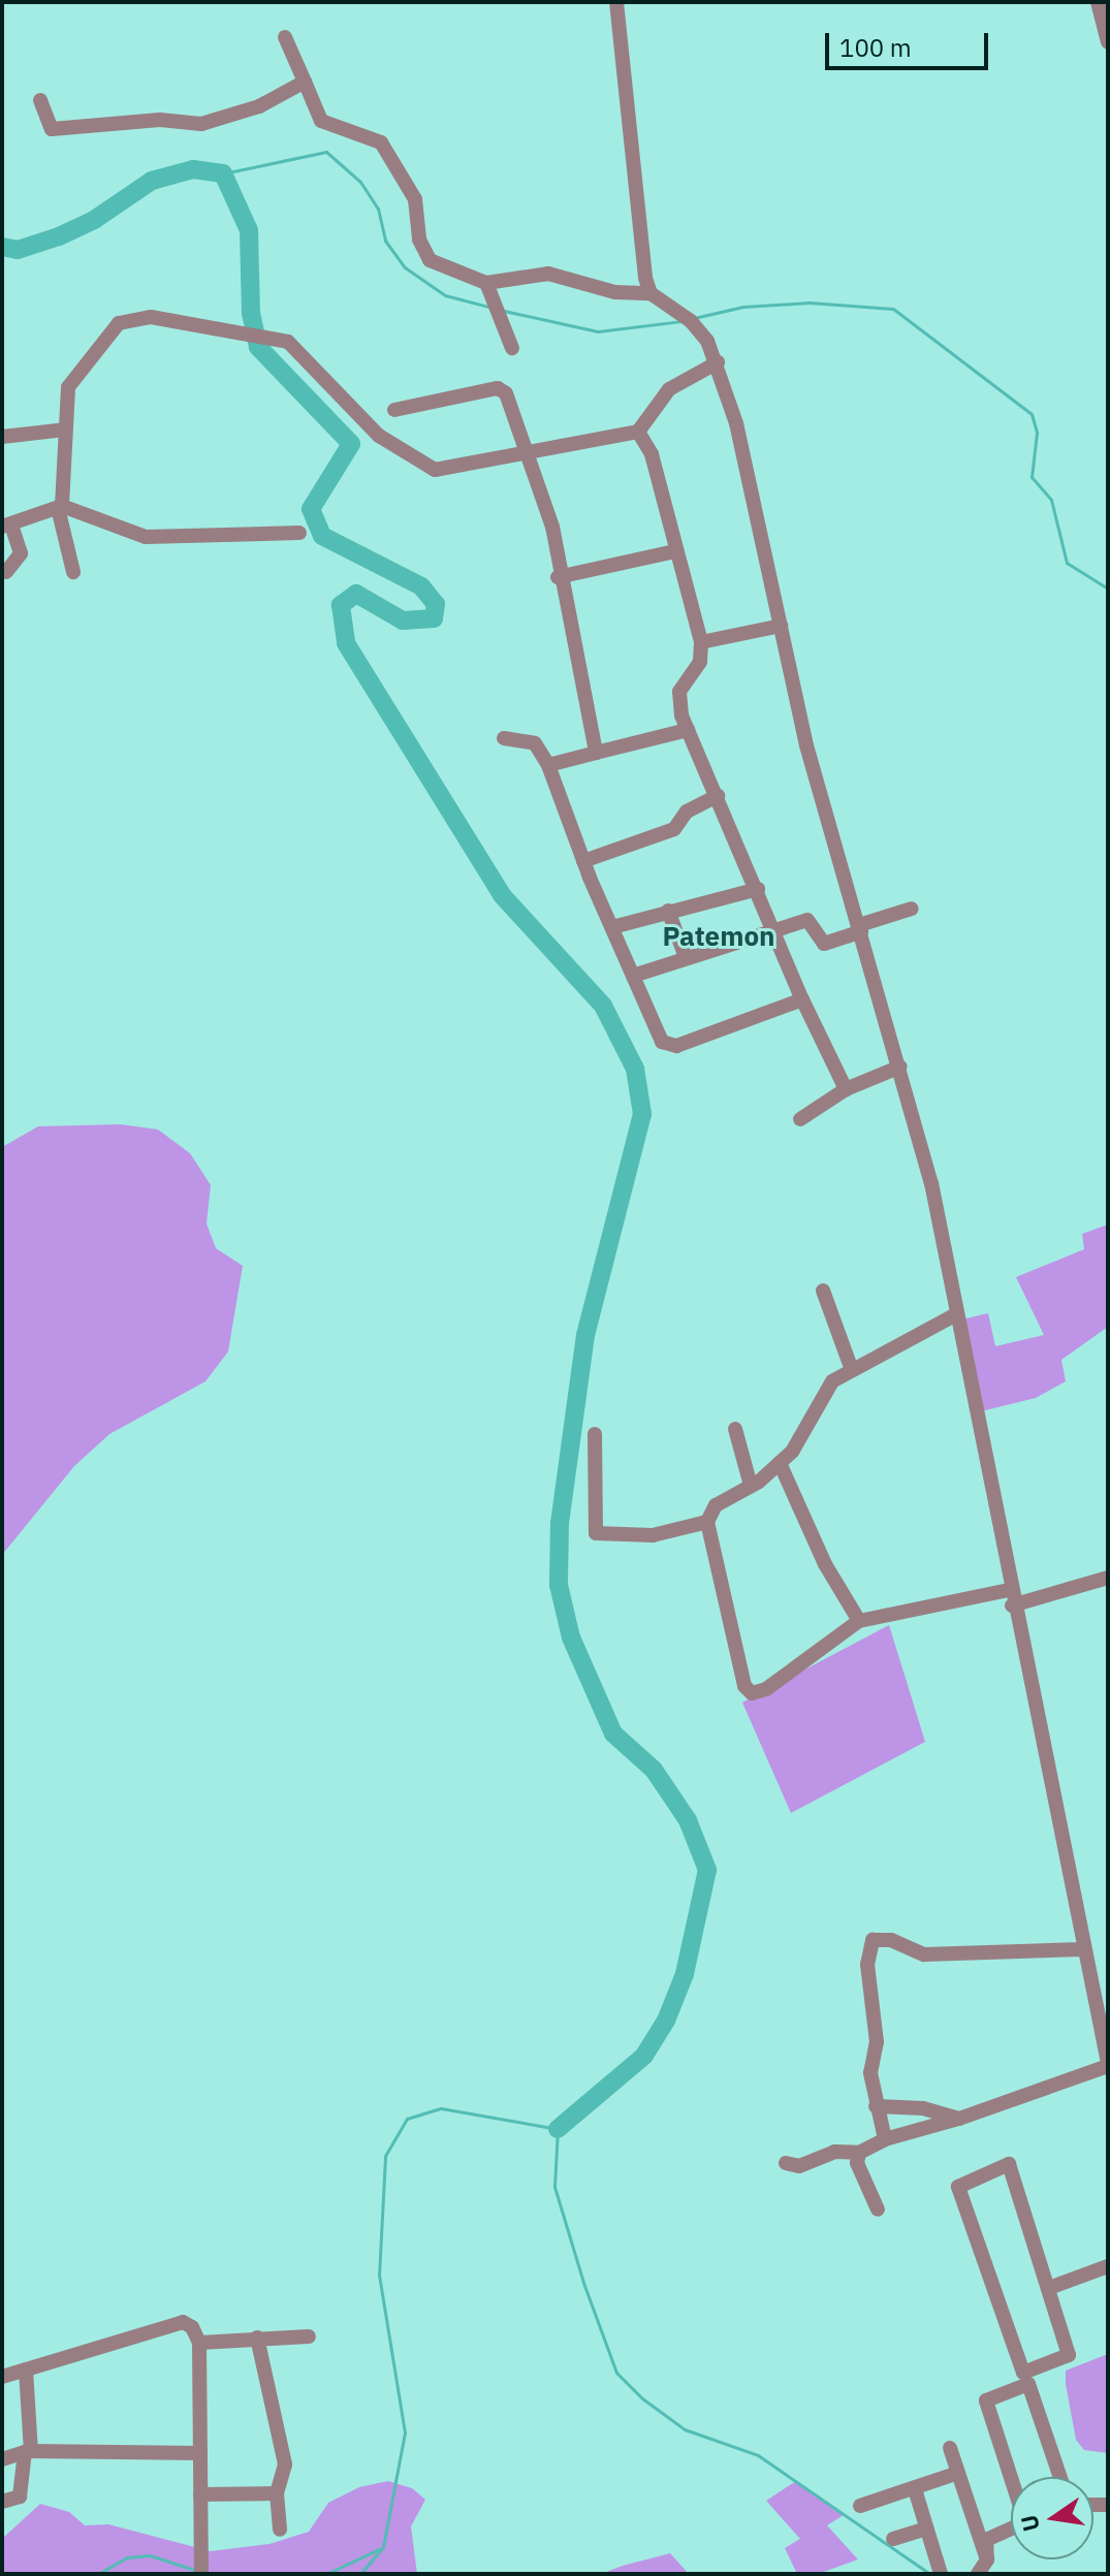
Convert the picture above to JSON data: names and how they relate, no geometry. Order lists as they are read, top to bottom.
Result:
{
  "districts": ["Patemon"],
  "scale_bar": "100 m",
  "north": "left"
}
